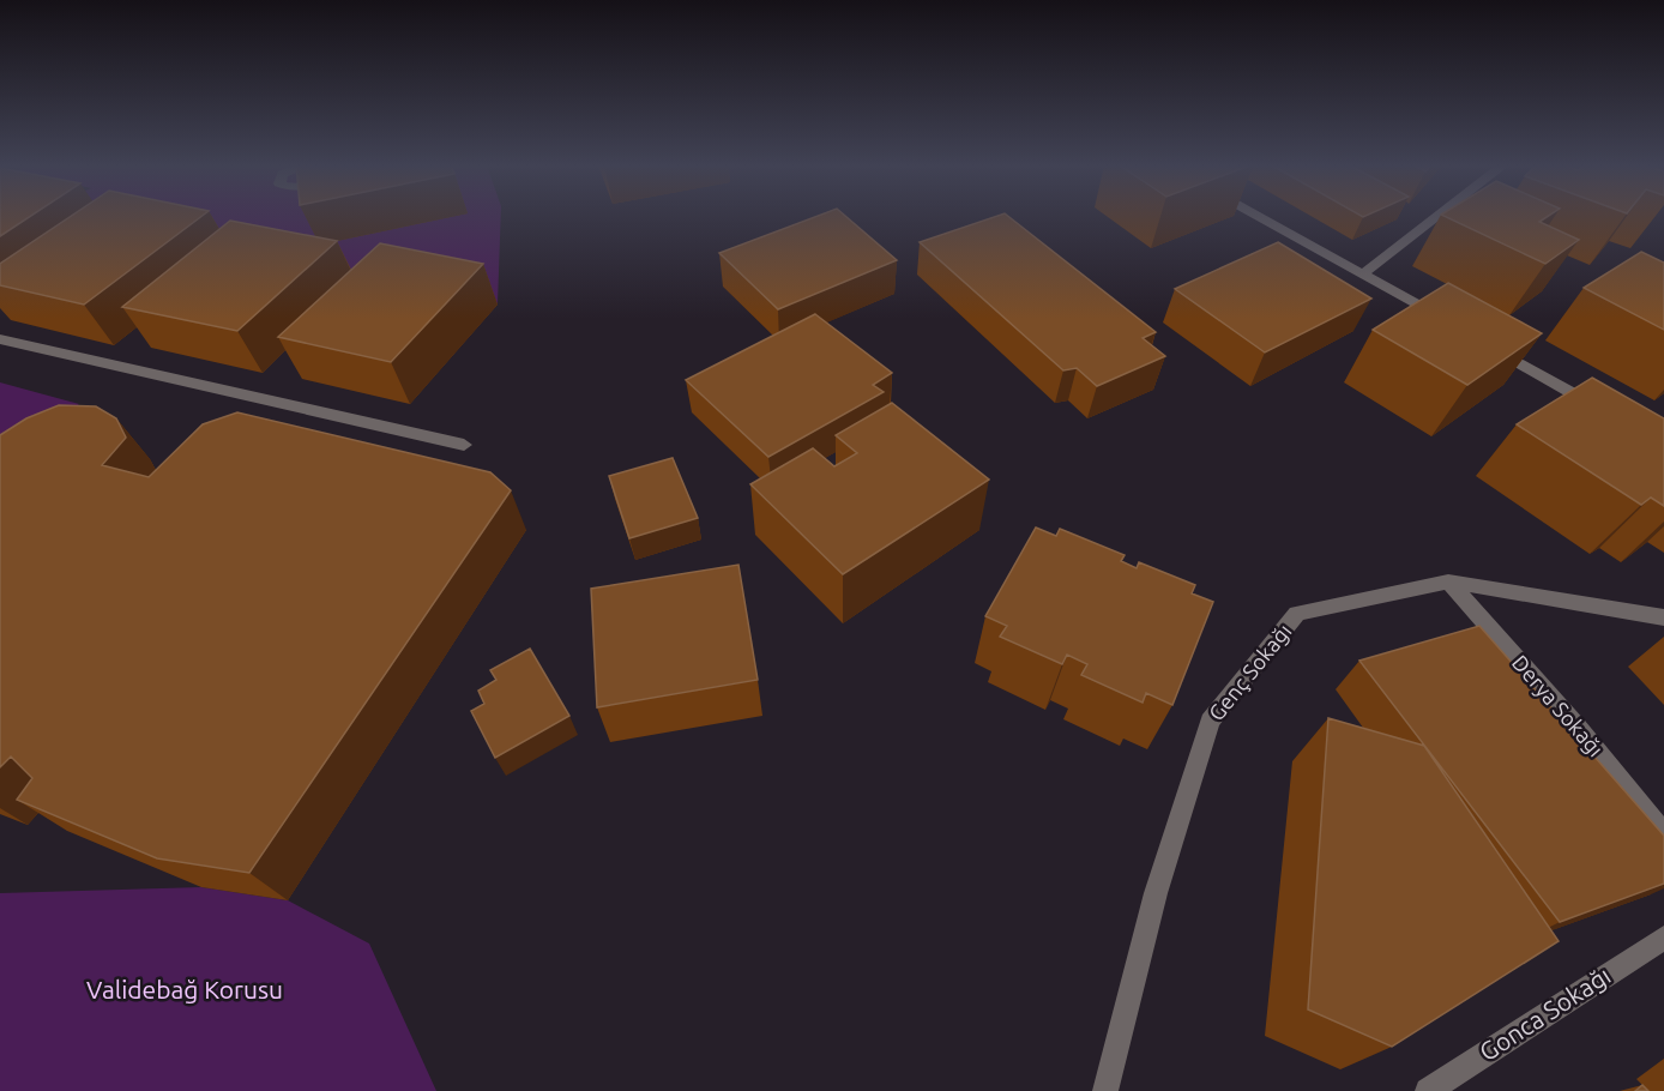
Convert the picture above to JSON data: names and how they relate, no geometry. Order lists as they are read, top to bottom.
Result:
{
  "streets": {
    "street": ["Genç Sokağı", "Derya Sokağı", "Gonca Sokağı"]
  },
  "crossings": [
    ["Genç Sokağı", "Derya Sokağı"]
  ],
  "parks": ["Validebağ Korusu"]
}
